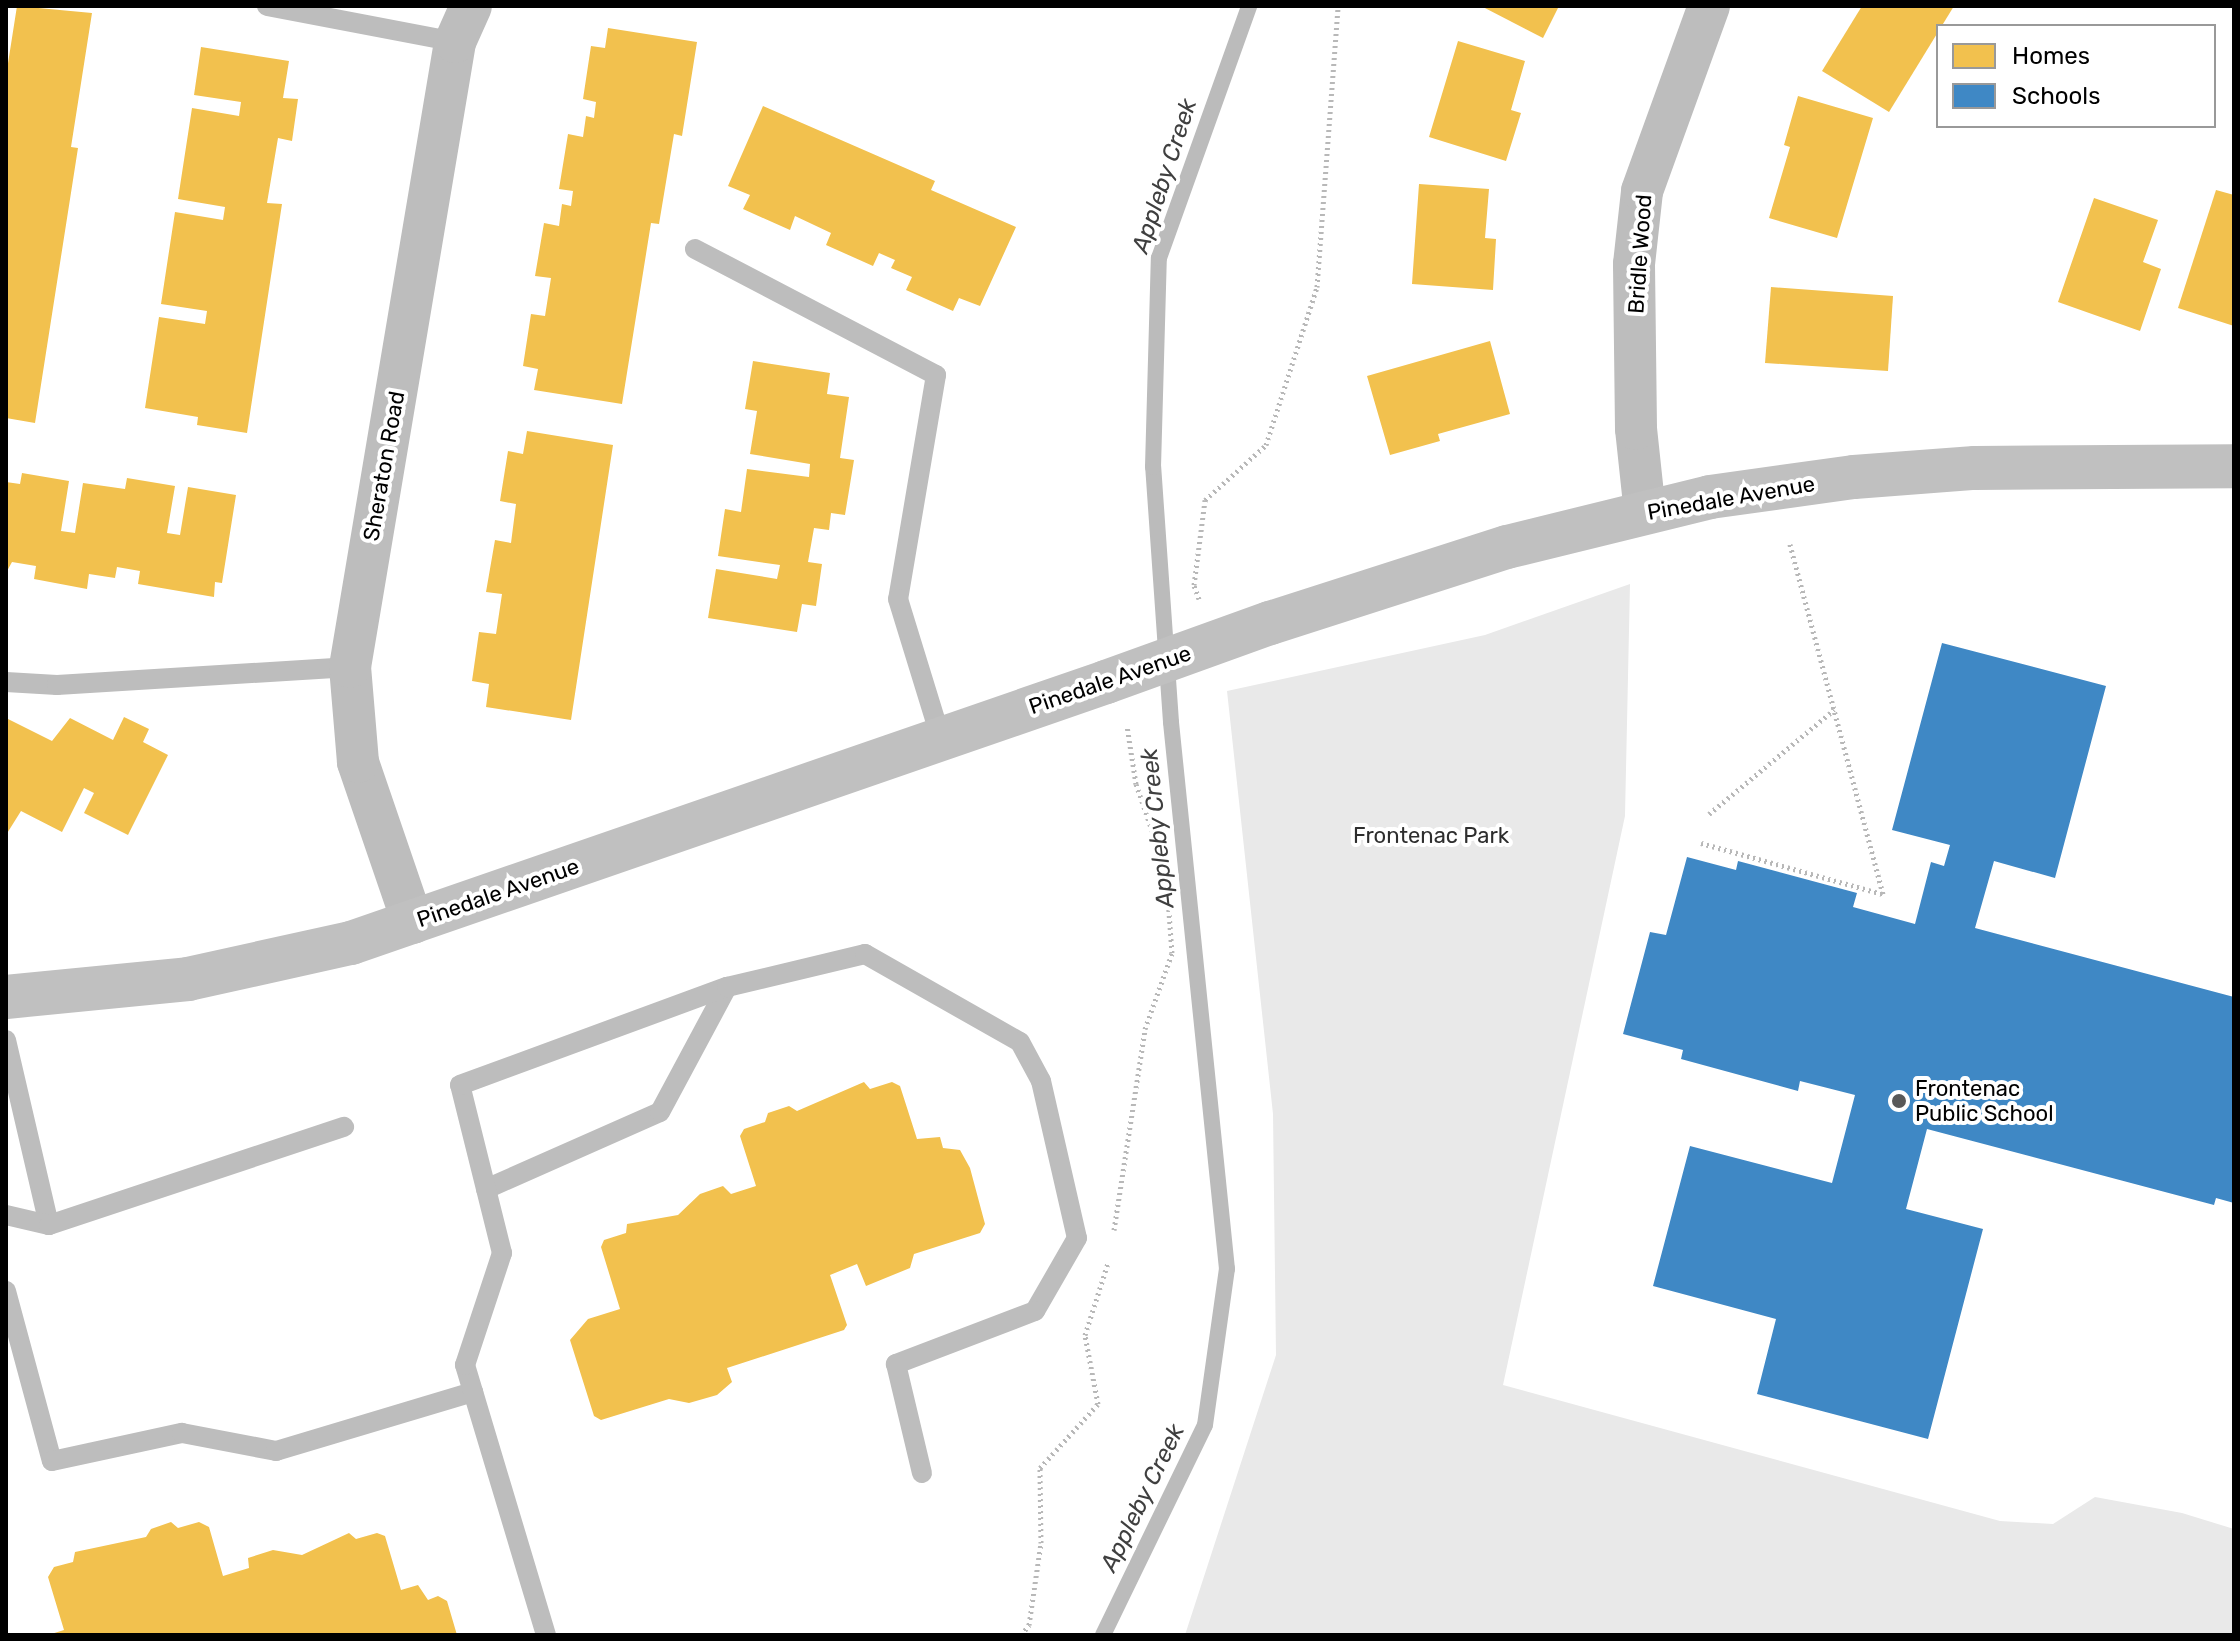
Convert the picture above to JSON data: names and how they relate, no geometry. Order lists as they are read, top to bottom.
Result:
{
  "streets": {
    "street": ["Bridle Wood", "Sheraton Road", "Pinedale Avenue"]
  },
  "crossings": [
    ["Bridle Wood", "Pinedale Avenue"],
    ["Sheraton Road", "Pinedale Avenue"]
  ],
  "water": ["Appleby Creek"],
  "parks": ["Frontenac Park"],
  "places": ["Frontenac Public School"],
  "legend": ["Homes", "Schools"]
}
